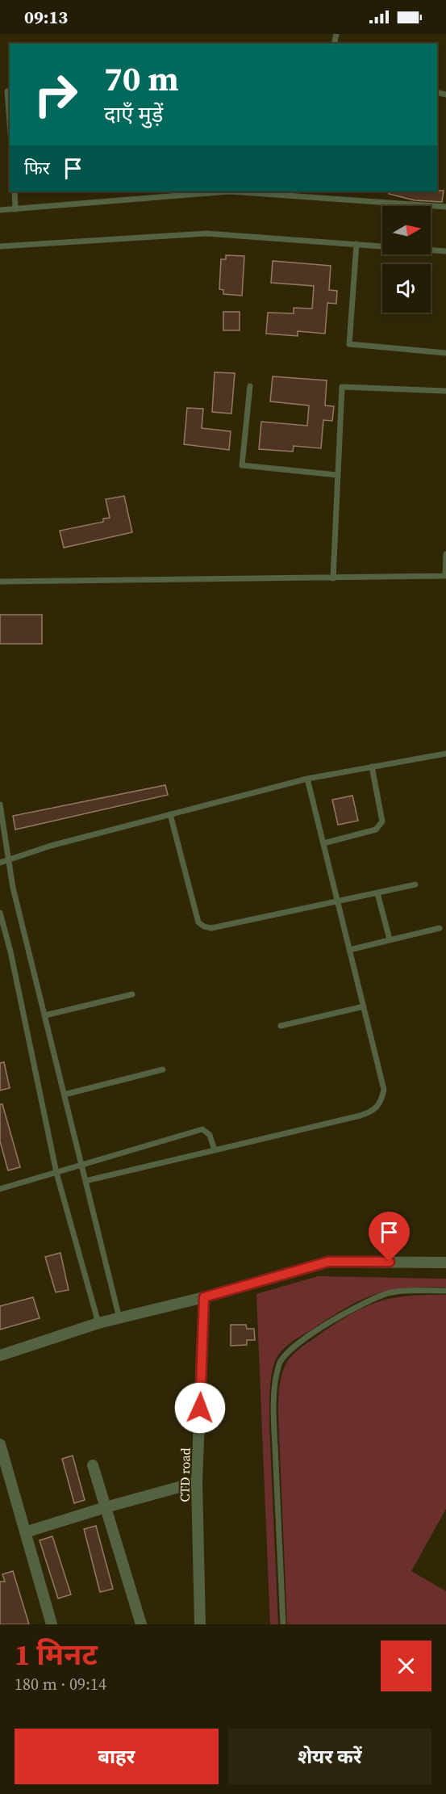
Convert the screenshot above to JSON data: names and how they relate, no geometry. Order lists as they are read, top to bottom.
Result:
{
  "streets": {
    "street": ["CTD road"]
  },
  "north": "right",
  "page": {
    "status": "09:13",
    "turn": ["70 m", "दाएँ मुड़ें"],
    "then": "फिर",
    "heading": ["1 मिनट", "180 m · 09:14"],
    "buttons": ["बाहर", "शेयर करें"]
  }
}
